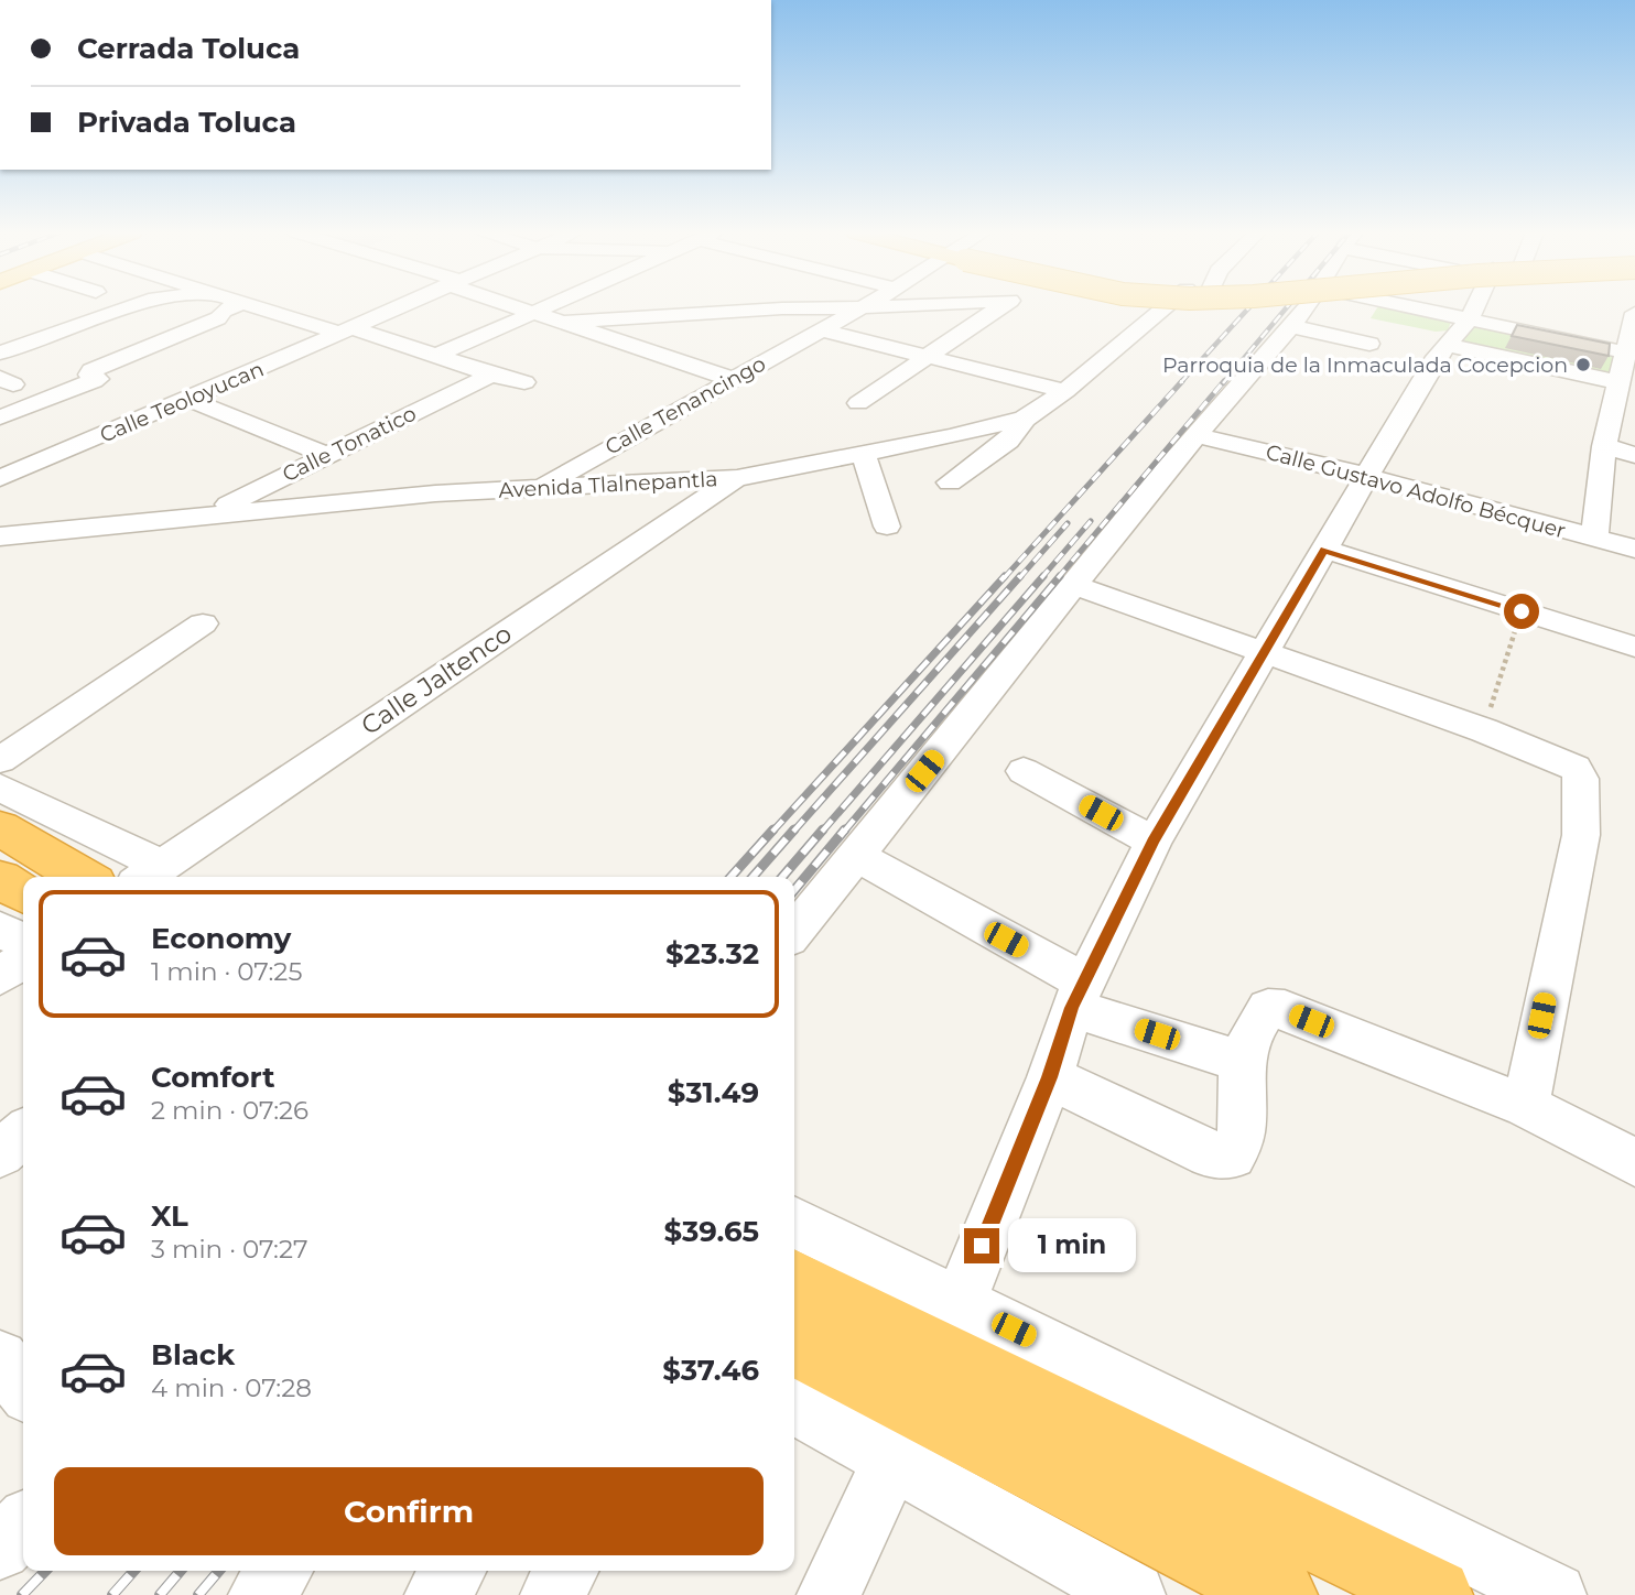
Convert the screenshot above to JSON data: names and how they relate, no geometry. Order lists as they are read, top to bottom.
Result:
{
  "streets": {
    "street": [
      "Calle Teoloyucan",
      "Calle Tenancingo",
      "Calle Tonatico",
      "Avenida Tlalnepantla",
      "Calle Gustavo Adolfo Bécquer",
      "Calle Jaltenco"
    ]
  },
  "crossings": [
    ["Calle Tenancingo", "Avenida Tlalnepantla"],
    ["Calle Tonatico", "Avenida Tlalnepantla"],
    ["Avenida Tlalnepantla", "Calle Jaltenco"]
  ],
  "places": ["Parroquia de la Inmaculada Cocepcion"],
  "page": {
    "banner": ["Cerrada Toluca", "Privada Toluca"],
    "list": [
      {
        "name": "Economy",
        "note": "1 min · 07:25",
        "value": "$23.32"
      },
      {
        "name": "Comfort",
        "note": "2 min · 07:26",
        "value": "$31.49"
      },
      {
        "name": "XL",
        "note": "3 min · 07:27",
        "value": "$39.65"
      },
      {
        "name": "Black",
        "note": "4 min · 07:28",
        "value": "$37.46"
      }
    ],
    "bubble": "1 min",
    "buttons": "Confirm"
  }
}
